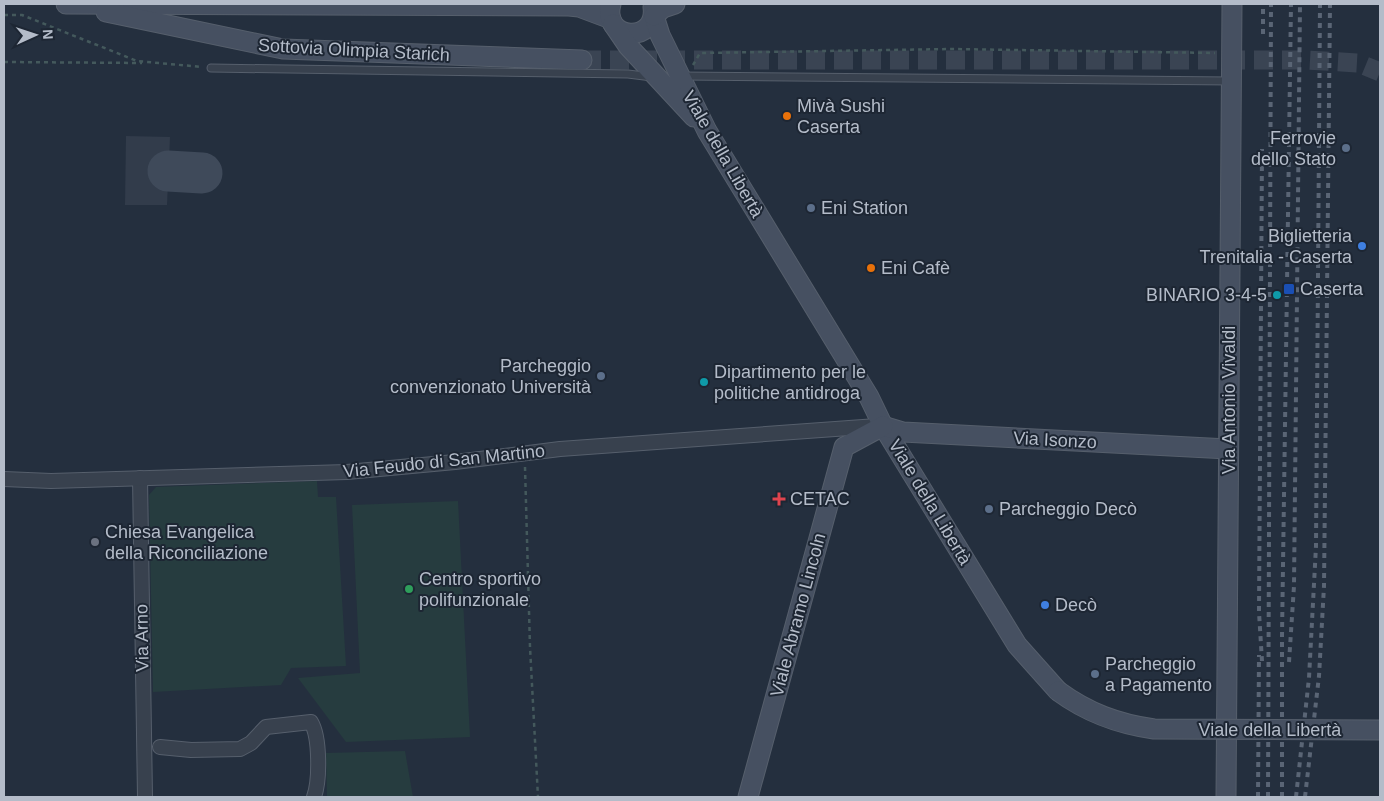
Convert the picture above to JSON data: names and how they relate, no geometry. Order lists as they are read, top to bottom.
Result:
{
  "streets": {
    "street": [
      "Sottovia Olimpia Starich",
      "Viale della Libertà",
      "Via Antonio Vivaldi",
      "Via Isonzo",
      "Via Feudo di San Martino",
      "Viale Abramo Lincoln",
      "Via Arno"
    ]
  },
  "crossings": [
    ["Viale della Libertà", "Via Isonzo"],
    ["Viale della Libertà", "Via Feudo di San Martino"],
    ["Viale della Libertà", "Viale Abramo Lincoln"],
    ["Via Antonio Vivaldi", "Via Isonzo"],
    ["Via Isonzo", "Via Feudo di San Martino"],
    ["Via Isonzo", "Viale Abramo Lincoln"],
    ["Via Feudo di San Martino", "Viale Abramo Lincoln"],
    ["Via Feudo di San Martino", "Via Arno"]
  ],
  "places": {
    "other": [
      "Mivà Sushi Caserta",
      "Ferrovie dello Stato",
      "Eni Station",
      "Biglietteria Trenitalia - Caserta",
      "Eni Cafè",
      "BINARIO 3-4-5",
      "Parcheggio convenzionato Università",
      "Dipartimento per le politiche antidroga",
      "Parcheggio Decò",
      "Chiesa Evangelica della Riconciliazione",
      "Centro sportivo polifunzionale",
      "Decò",
      "Parcheggio a Pagamento"
    ],
    "transit": ["Caserta"],
    "health": ["CETAC"]
  },
  "north": "right"
}
